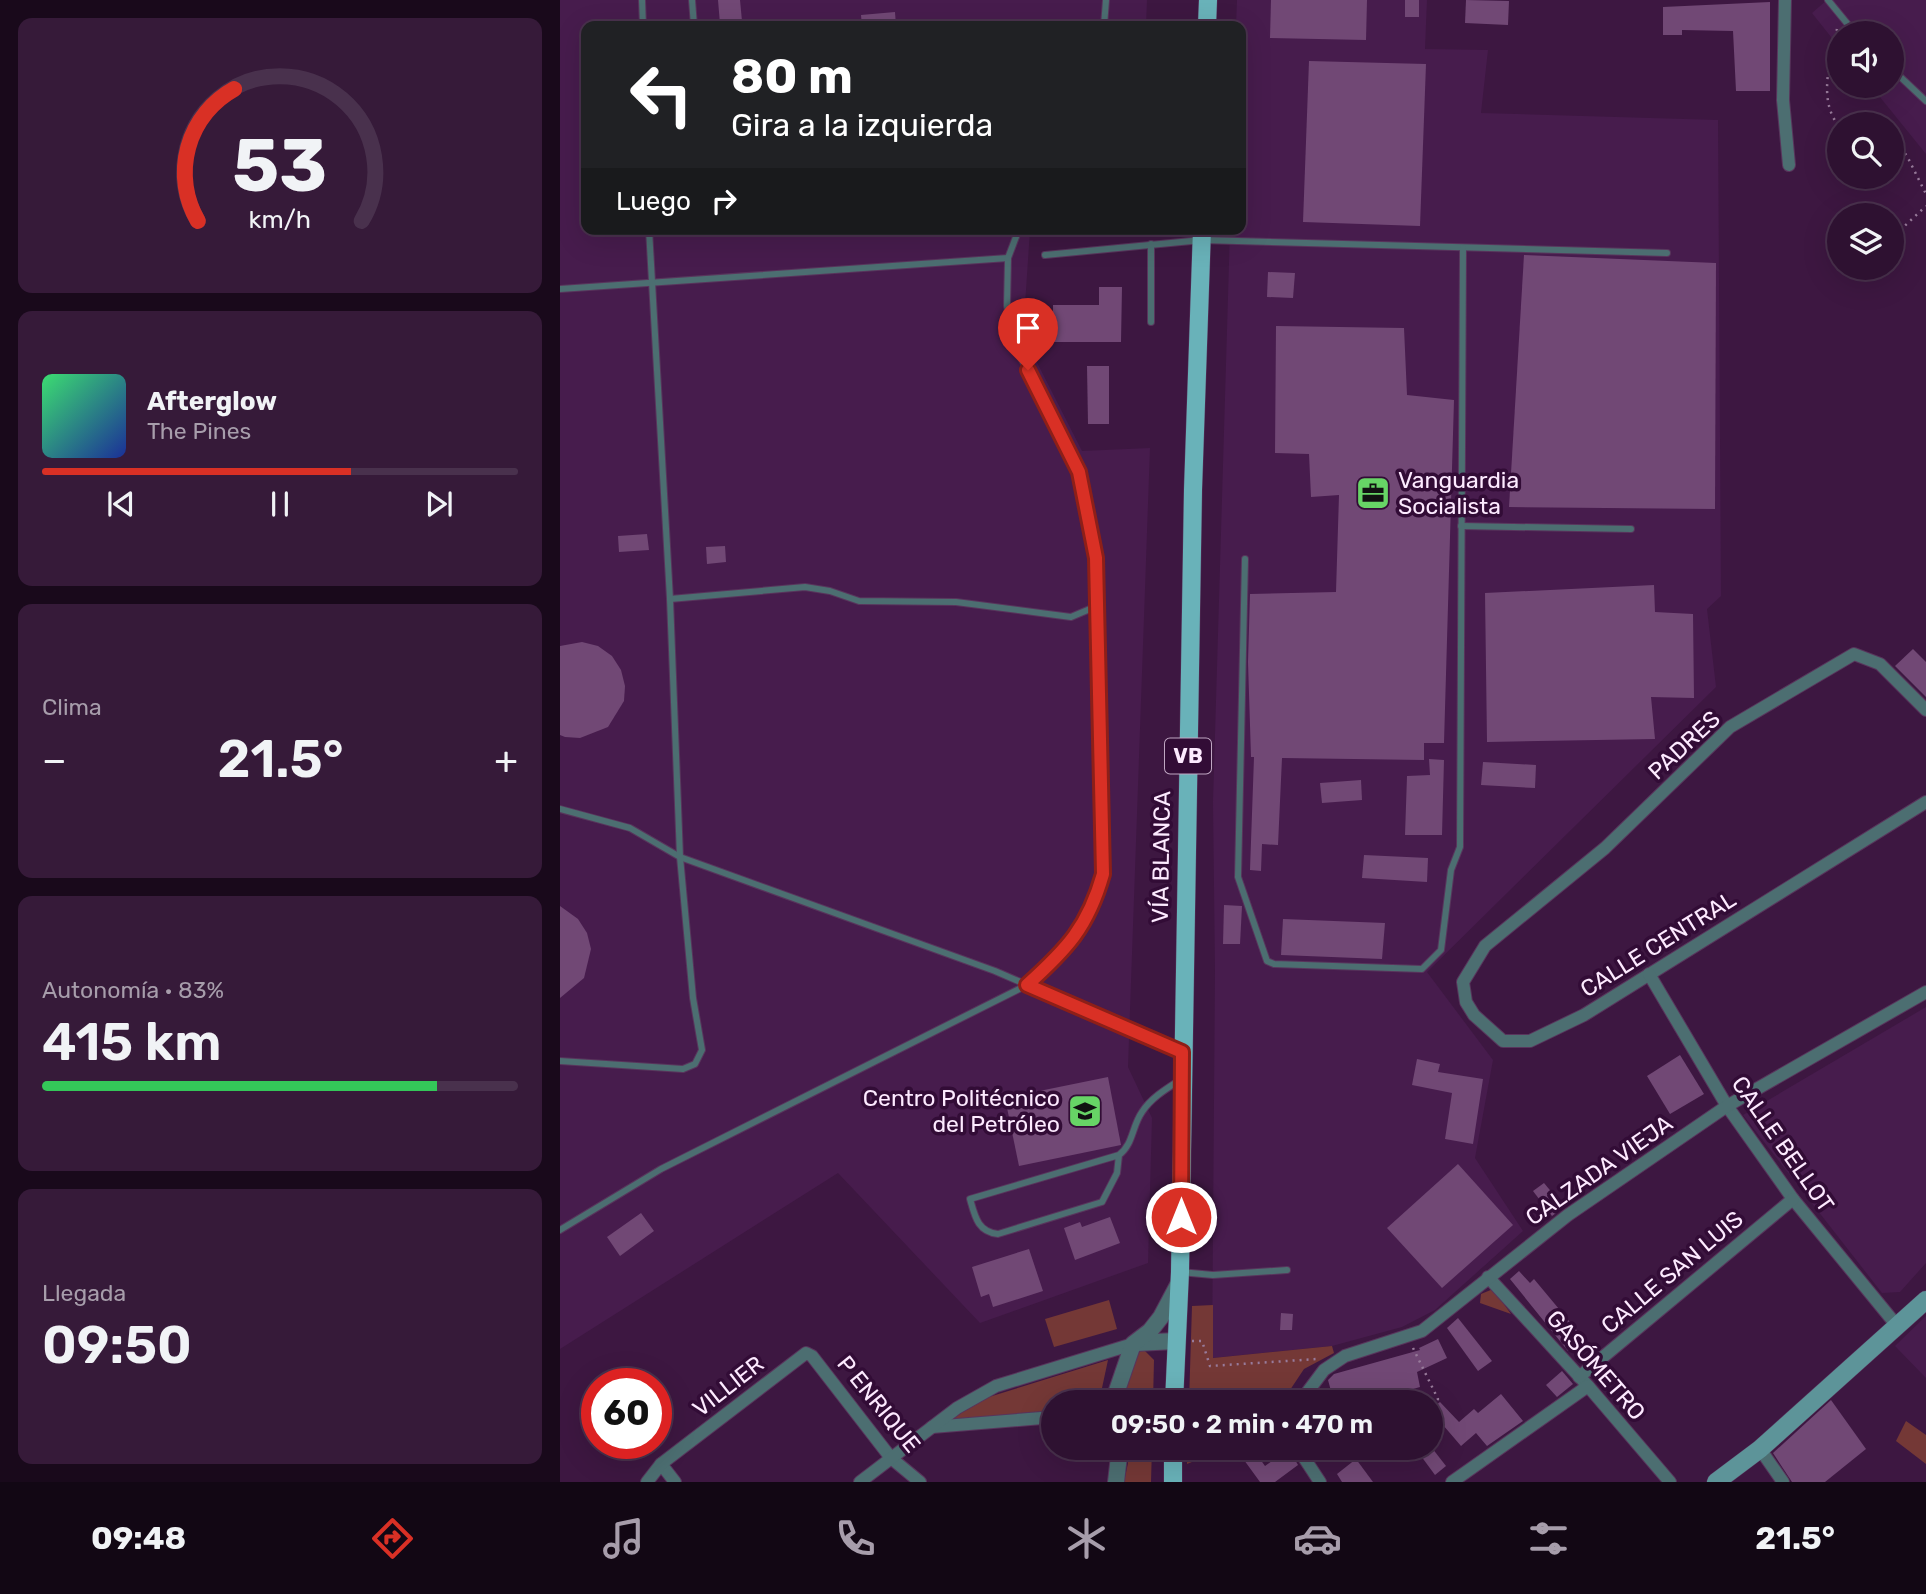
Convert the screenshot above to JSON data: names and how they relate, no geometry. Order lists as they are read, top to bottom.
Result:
{
  "streets": {
    "main road": ["VB", "VÍA BLANCA"],
    "street": [
      "PADRES",
      "CALLE CENTRAL",
      "CALLE BELLOT",
      "CALZADA VIEJA",
      "CALLE SAN LUIS",
      "GASÓMETRO",
      "VILLIER",
      "P ENRIQUE"
    ]
  },
  "crossings": [
    ["PADRES", "CALLE CENTRAL"],
    ["CALLE CENTRAL", "CALLE BELLOT"],
    ["CALLE BELLOT", "CALZADA VIEJA"],
    ["CALLE BELLOT", "CALLE SAN LUIS"],
    ["CALZADA VIEJA", "GASÓMETRO"],
    ["CALLE SAN LUIS", "GASÓMETRO"],
    ["VILLIER", "P ENRIQUE"]
  ],
  "places": {
    "office": ["Vanguardia Socialista"],
    "school or university": ["Centro Politécnico del Petróleo"]
  },
  "page": {
    "turn": ["80 m", "Gira a la izquierda"],
    "then": "Luego",
    "song": ["Afterglow", "The Pines"],
    "tile": [
      "Clima",
      ["Autonomía · 83%", "415 km"],
      ["Llegada", "09:50"]
    ],
    "heat": ["−", "21.5°", "+"],
    "limit": "60",
    "trip": "09:50 · 2 min · 470 m",
    "tabs": ["09:48", "21.5°"],
    "gauge": ["53", "km/h"]
  }
}
